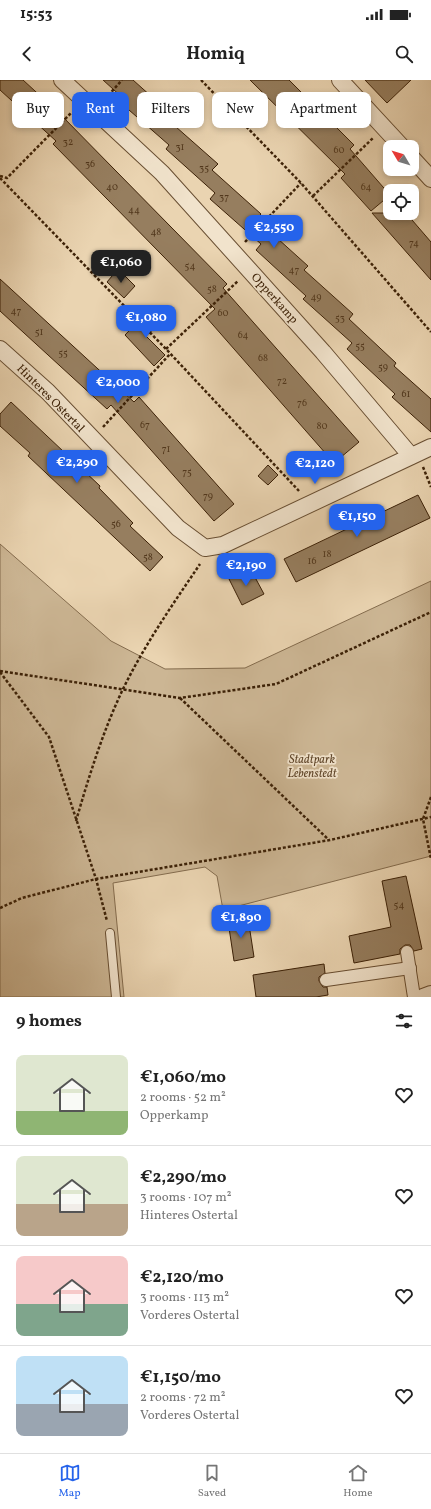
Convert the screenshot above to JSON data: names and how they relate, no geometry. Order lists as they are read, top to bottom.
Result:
{
  "streets": {
    "street": ["Opperkamp", "Hinteres Ostertal"]
  },
  "parks": ["Stadtpark Lebenstedt"],
  "house_numbers": [
    "32",
    "31",
    "60",
    "36",
    "35",
    "40",
    "64",
    "37",
    "44",
    "48",
    "74",
    "54",
    "47",
    "58",
    "49",
    "47",
    "60",
    "53",
    "51",
    "64",
    "55",
    "55",
    "68",
    "59",
    "72",
    "61",
    "76",
    "67",
    "80",
    "71",
    "75",
    "79",
    "56",
    "18",
    "58",
    "16",
    "54"
  ],
  "north": "top left",
  "page": {
    "status": "15:53",
    "header": "Homiq",
    "chip": [
      "Buy",
      "Rent",
      "Filters",
      "New",
      "Apartment"
    ],
    "price": [
      "€2,550",
      "€1,060",
      "€1,080",
      "€2,000",
      "€2,290",
      "€2,120",
      "€1,150",
      "€2,190",
      "€1,890"
    ],
    "heading": "9 homes",
    "list": [
      {
        "name": "€1,060/mo",
        "note": "2 rooms · 52 m² · Opperkamp"
      },
      {
        "name": "€2,290/mo",
        "note": "3 rooms · 107 m² · Hinteres Ostertal"
      },
      {
        "name": "€2,120/mo",
        "note": "3 rooms · 113 m² · Vorderes Ostertal"
      },
      {
        "name": "€1,150/mo",
        "note": "2 rooms · 72 m² · Vorderes Ostertal"
      }
    ],
    "tabs": ["Map", "Saved", "Home"]
  }
}
